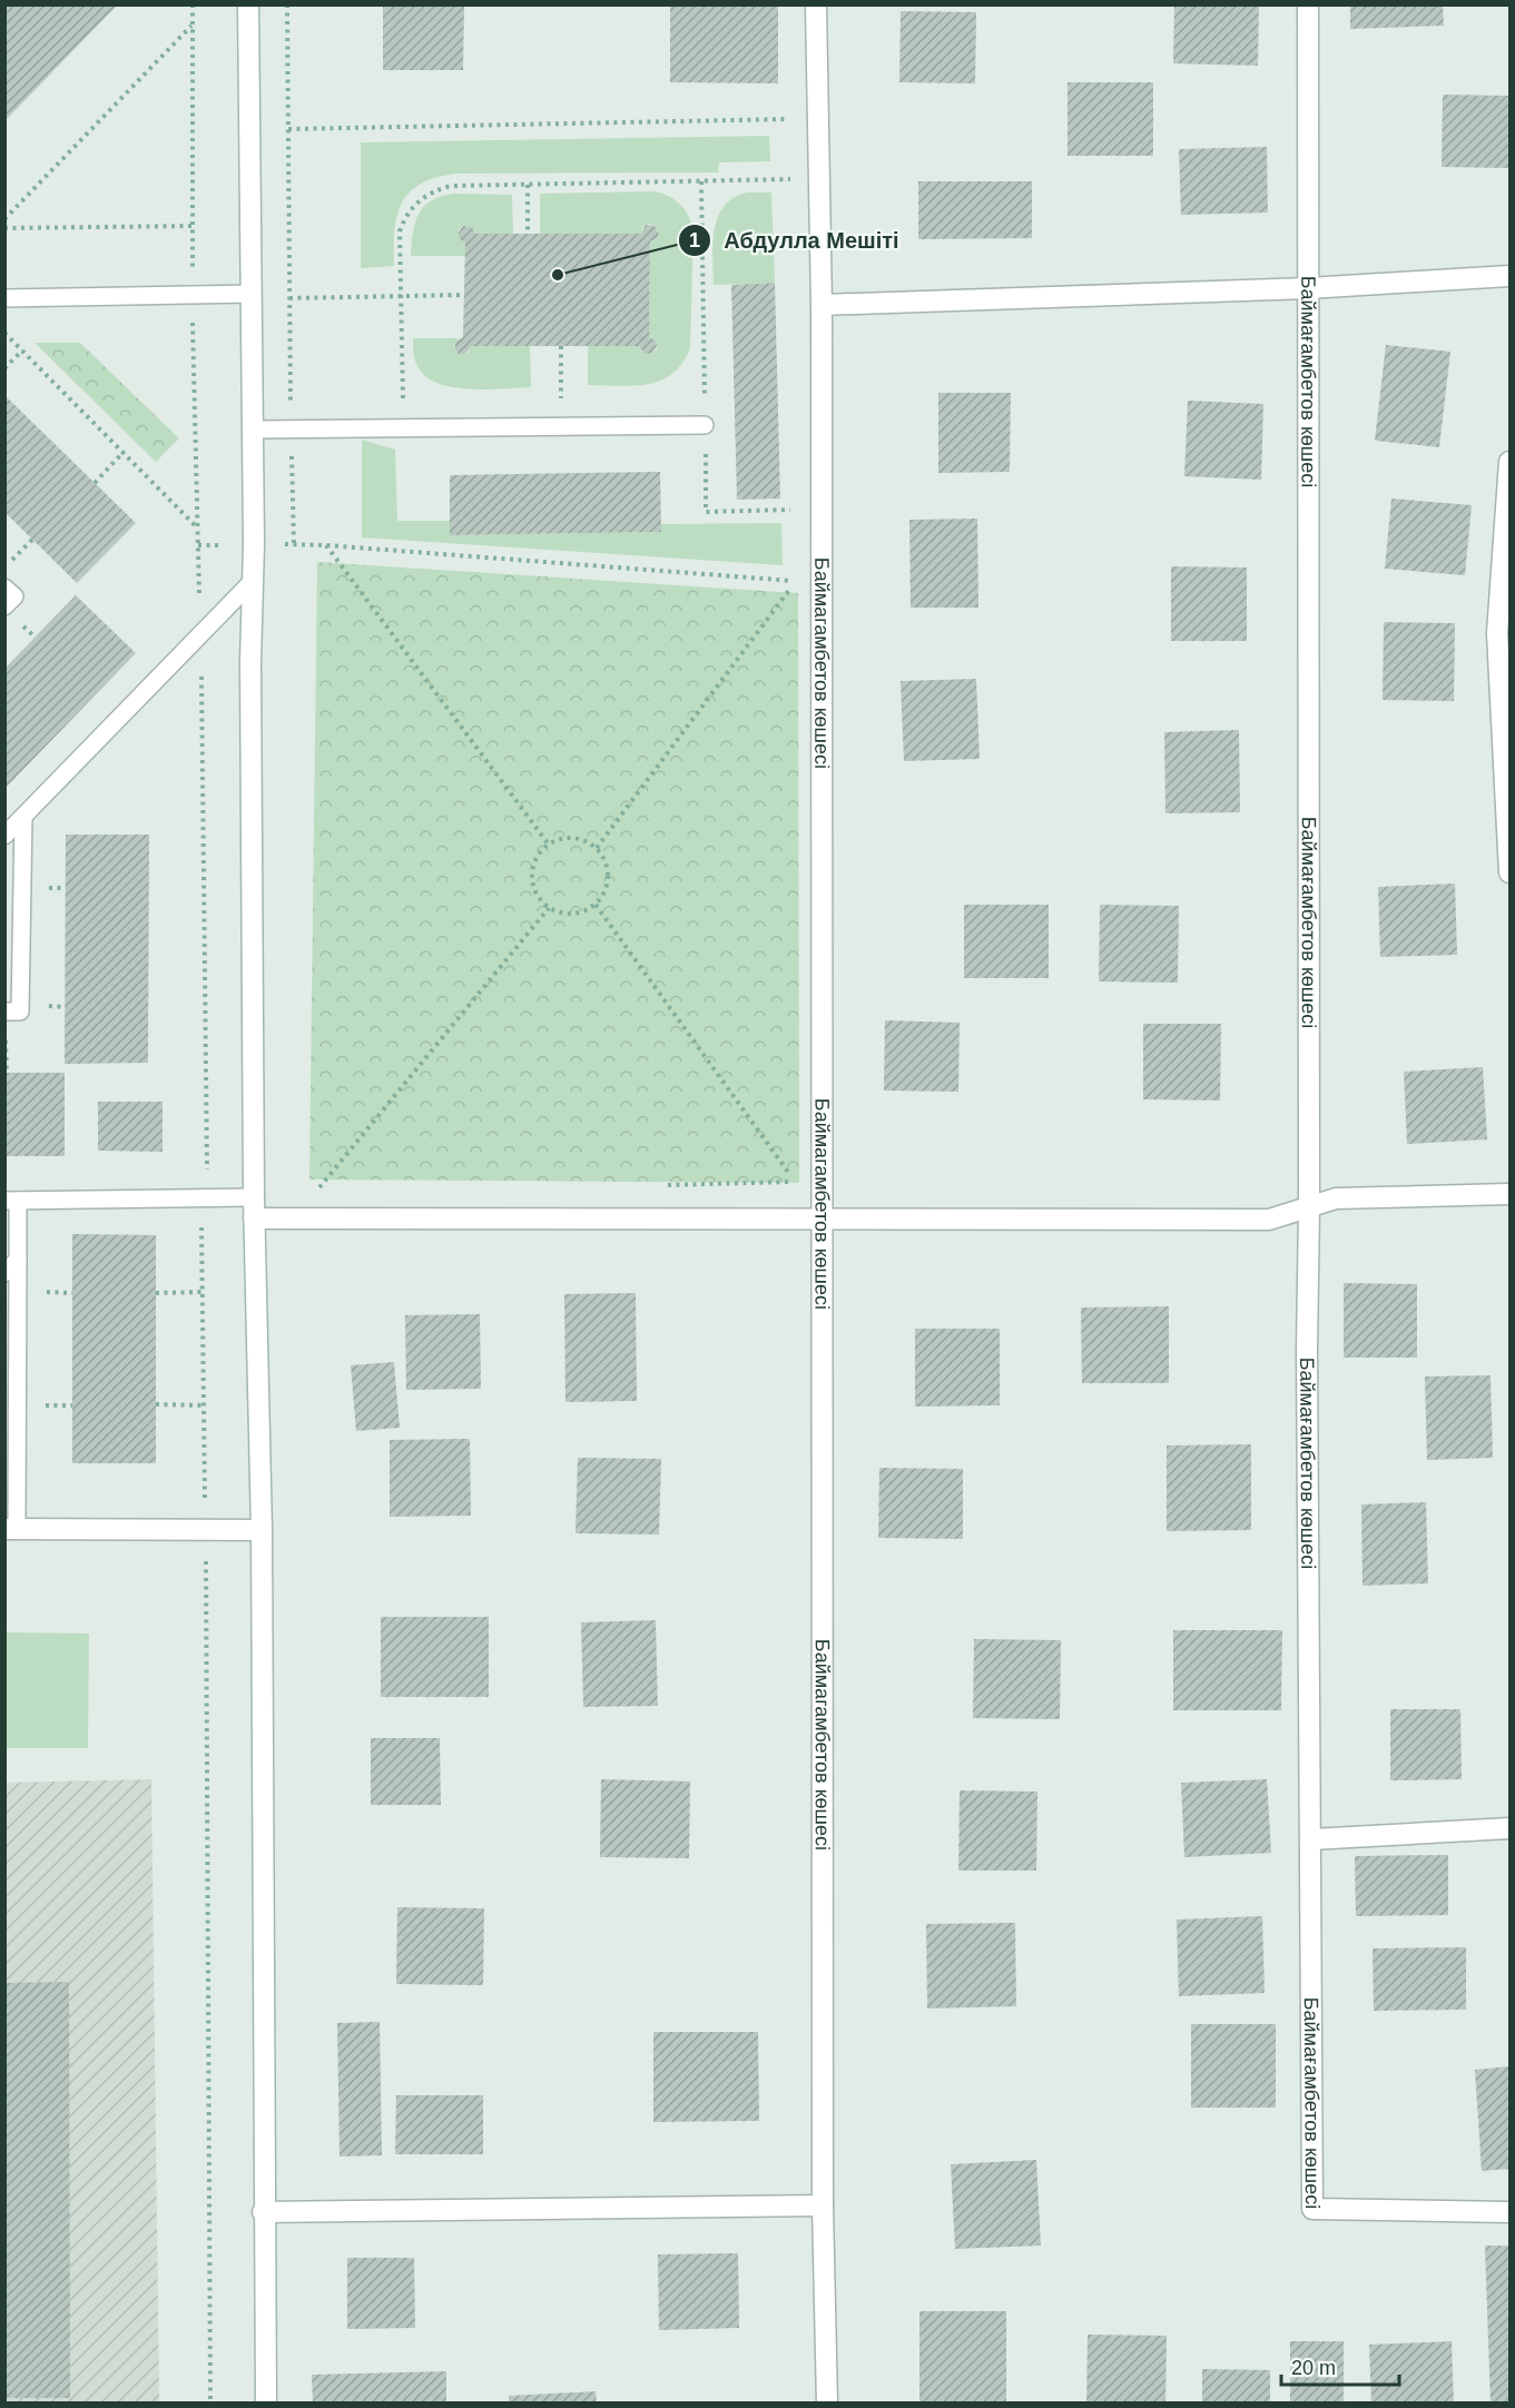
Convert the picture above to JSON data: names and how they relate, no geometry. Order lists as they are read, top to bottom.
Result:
{
  "streets": {
    "street": ["Баймағамбетов көшесі", "Баймагамбетов көшесі"]
  },
  "places": ["Абдулла Мешіті"],
  "scale_bar": "20 m"
}
